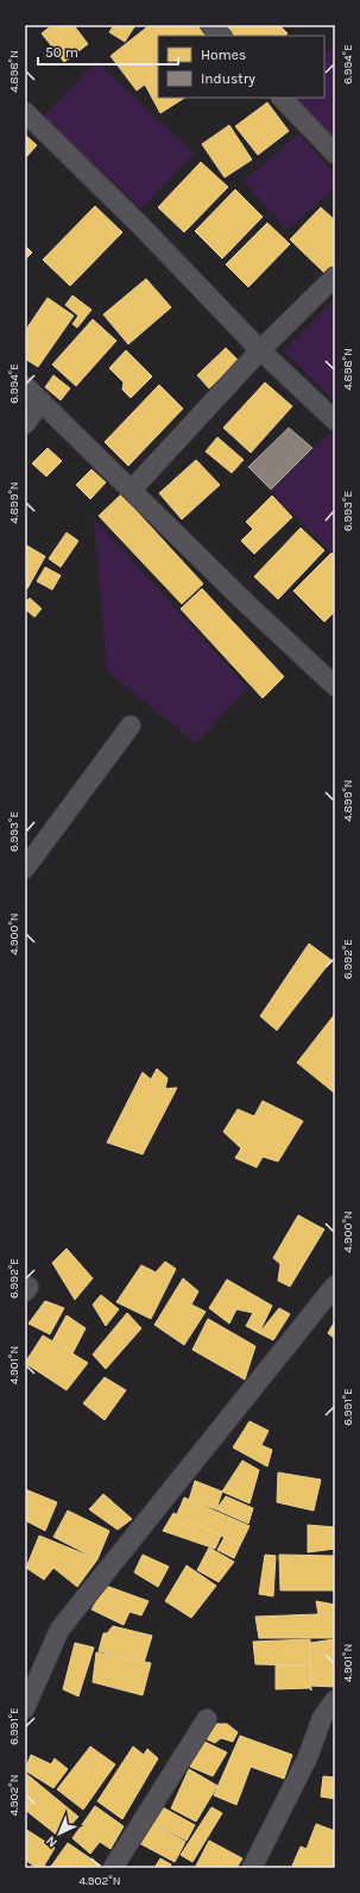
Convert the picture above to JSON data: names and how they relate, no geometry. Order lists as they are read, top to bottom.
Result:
{
  "legend": ["Homes", "Industry"],
  "scale_bar": "50 m",
  "north": "bottom left",
  "coordinates": [
    "6.994°E",
    "4.898°N",
    "4.899°N",
    "6.993°E",
    "4.900°N",
    "6.992°E",
    "4.901°N",
    "6.991°E",
    "4.902°N"
  ]
}
